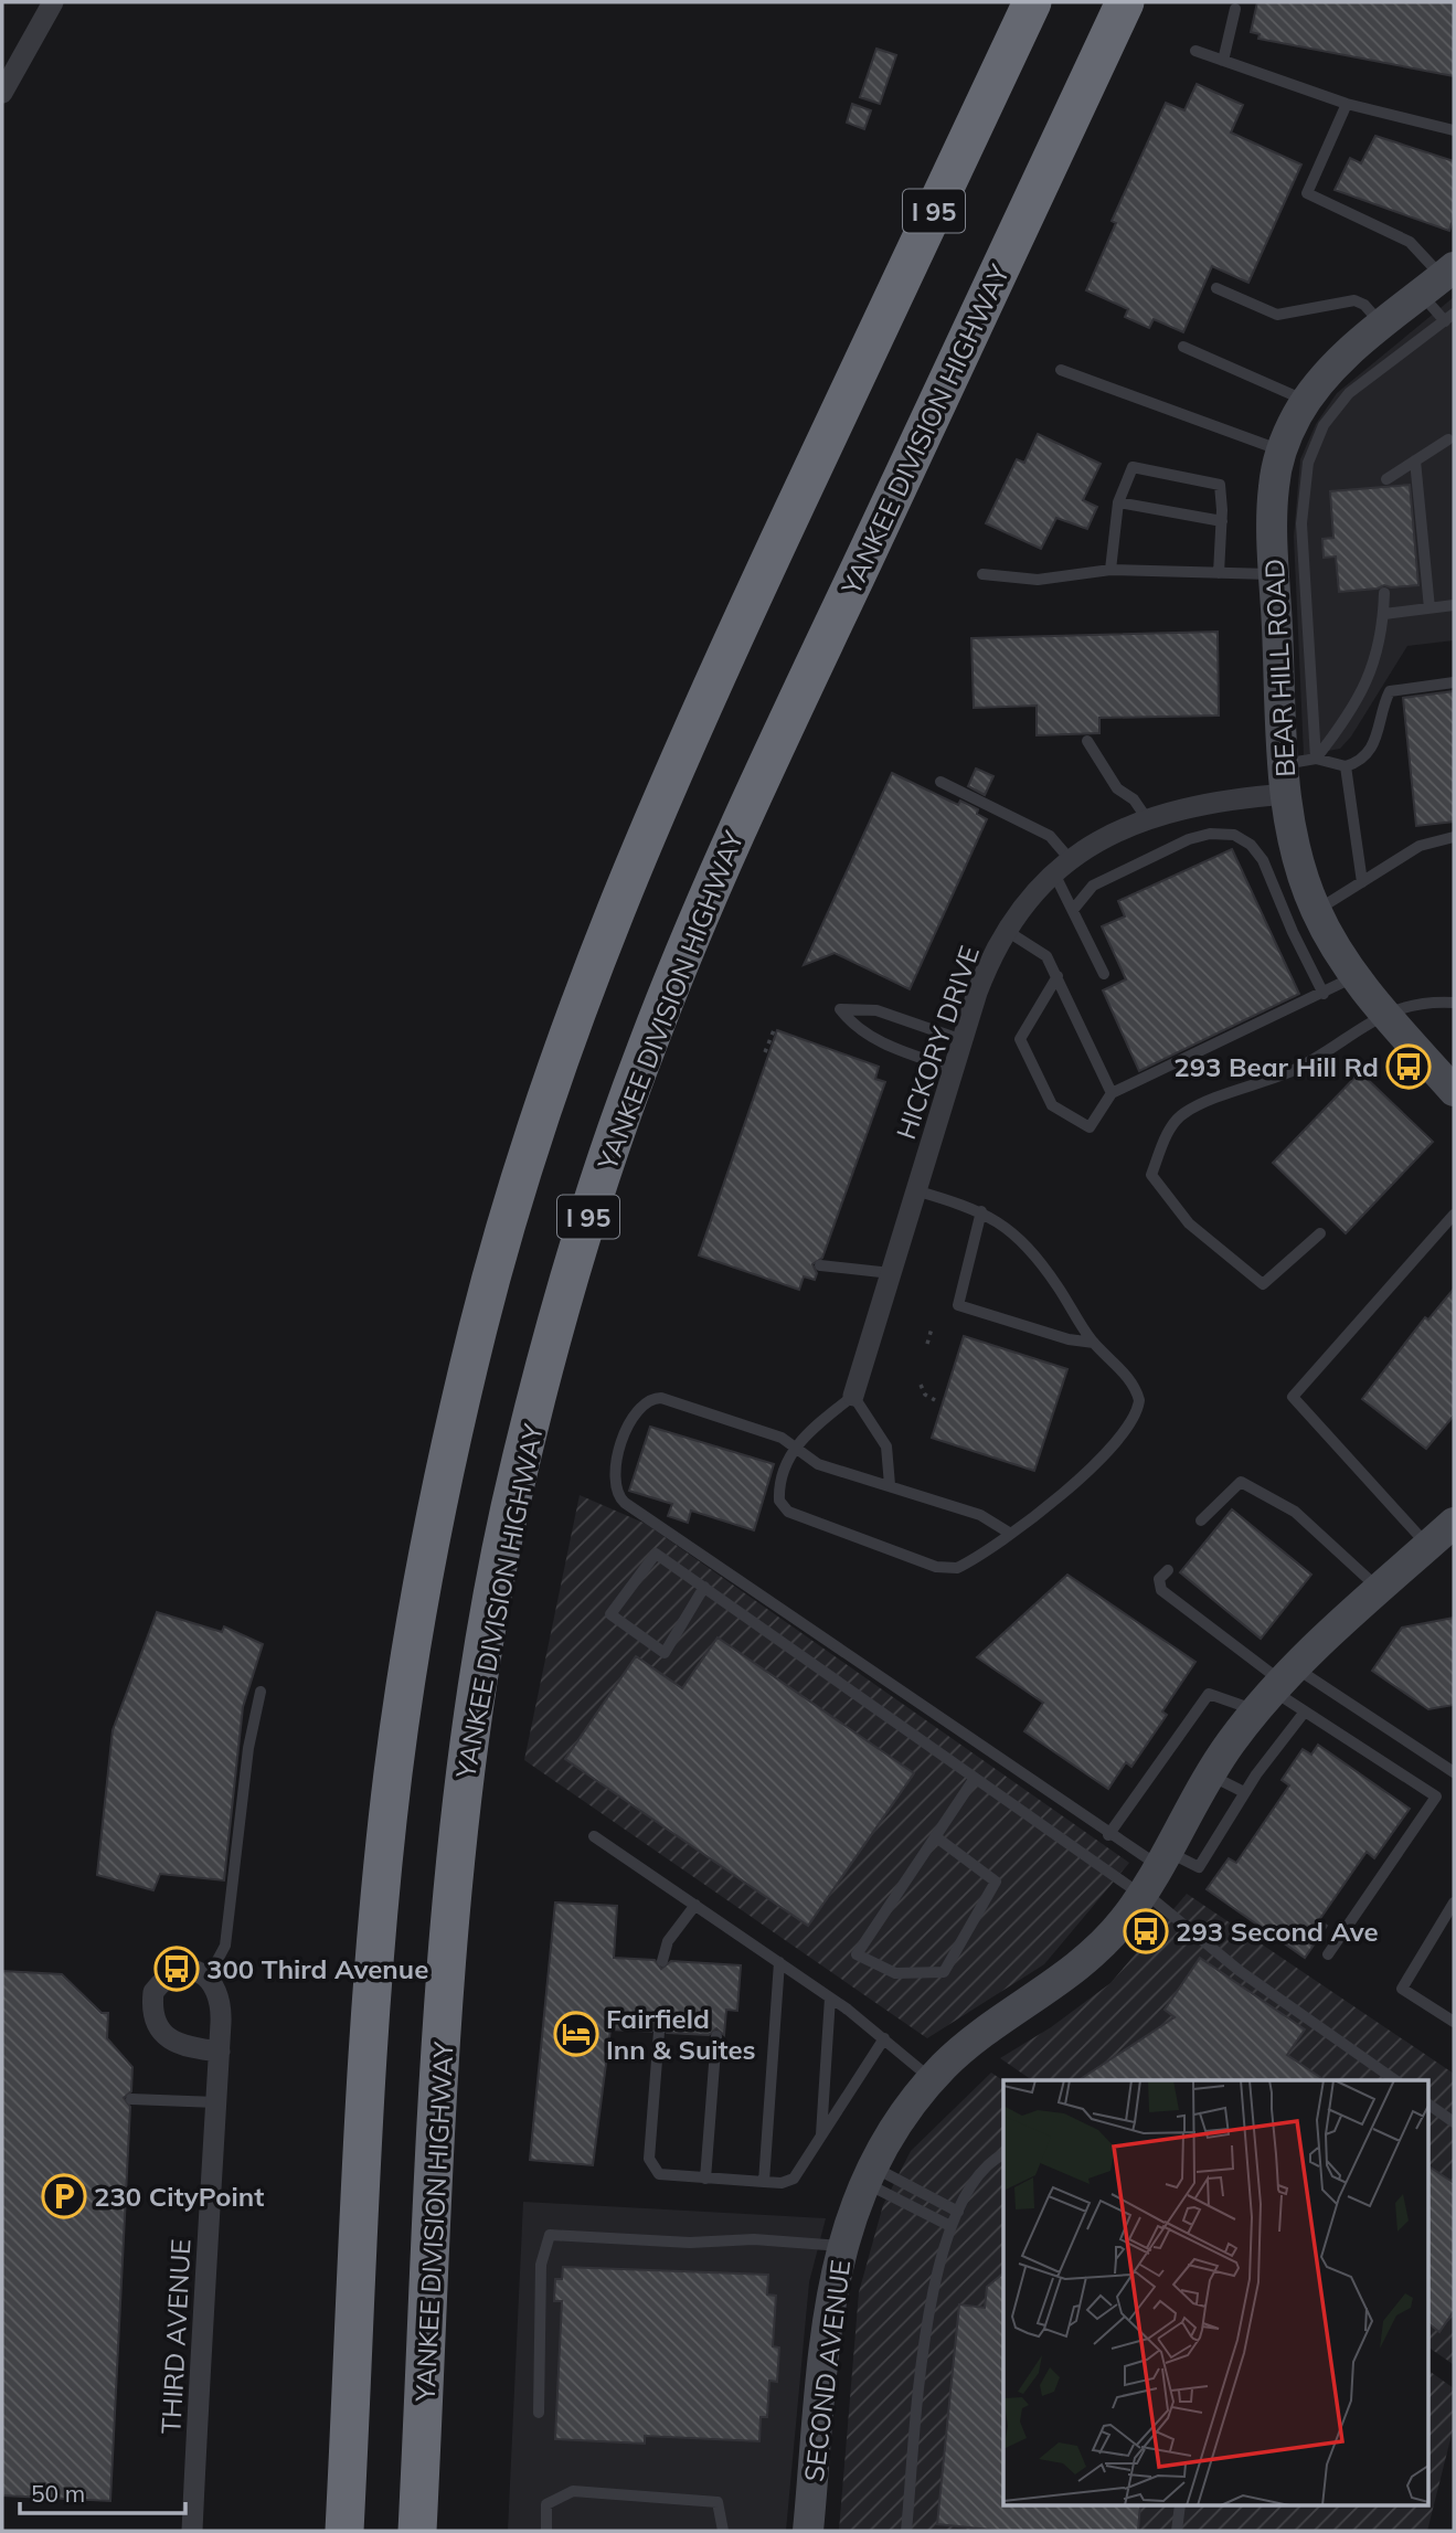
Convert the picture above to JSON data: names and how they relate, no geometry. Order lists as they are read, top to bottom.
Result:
{
  "streets": {
    "highway": ["I 95", "YANKEE DIVISION HIGHWAY"],
    "street": [
      "BEAR HILL ROAD",
      "HICKORY DRIVE",
      "THIRD AVENUE",
      "SECOND AVENUE"
    ]
  },
  "crossings": [
    ["BEAR HILL ROAD", "HICKORY DRIVE"]
  ],
  "places": {
    "bus stop": ["293 Bear Hill Rd", "293 Second Ave", "300 Third Avenue"],
    "hotel": ["Fairfield Inn & Suites"],
    "parking": ["230 CityPoint"]
  },
  "scale_bar": "50 m"
}
